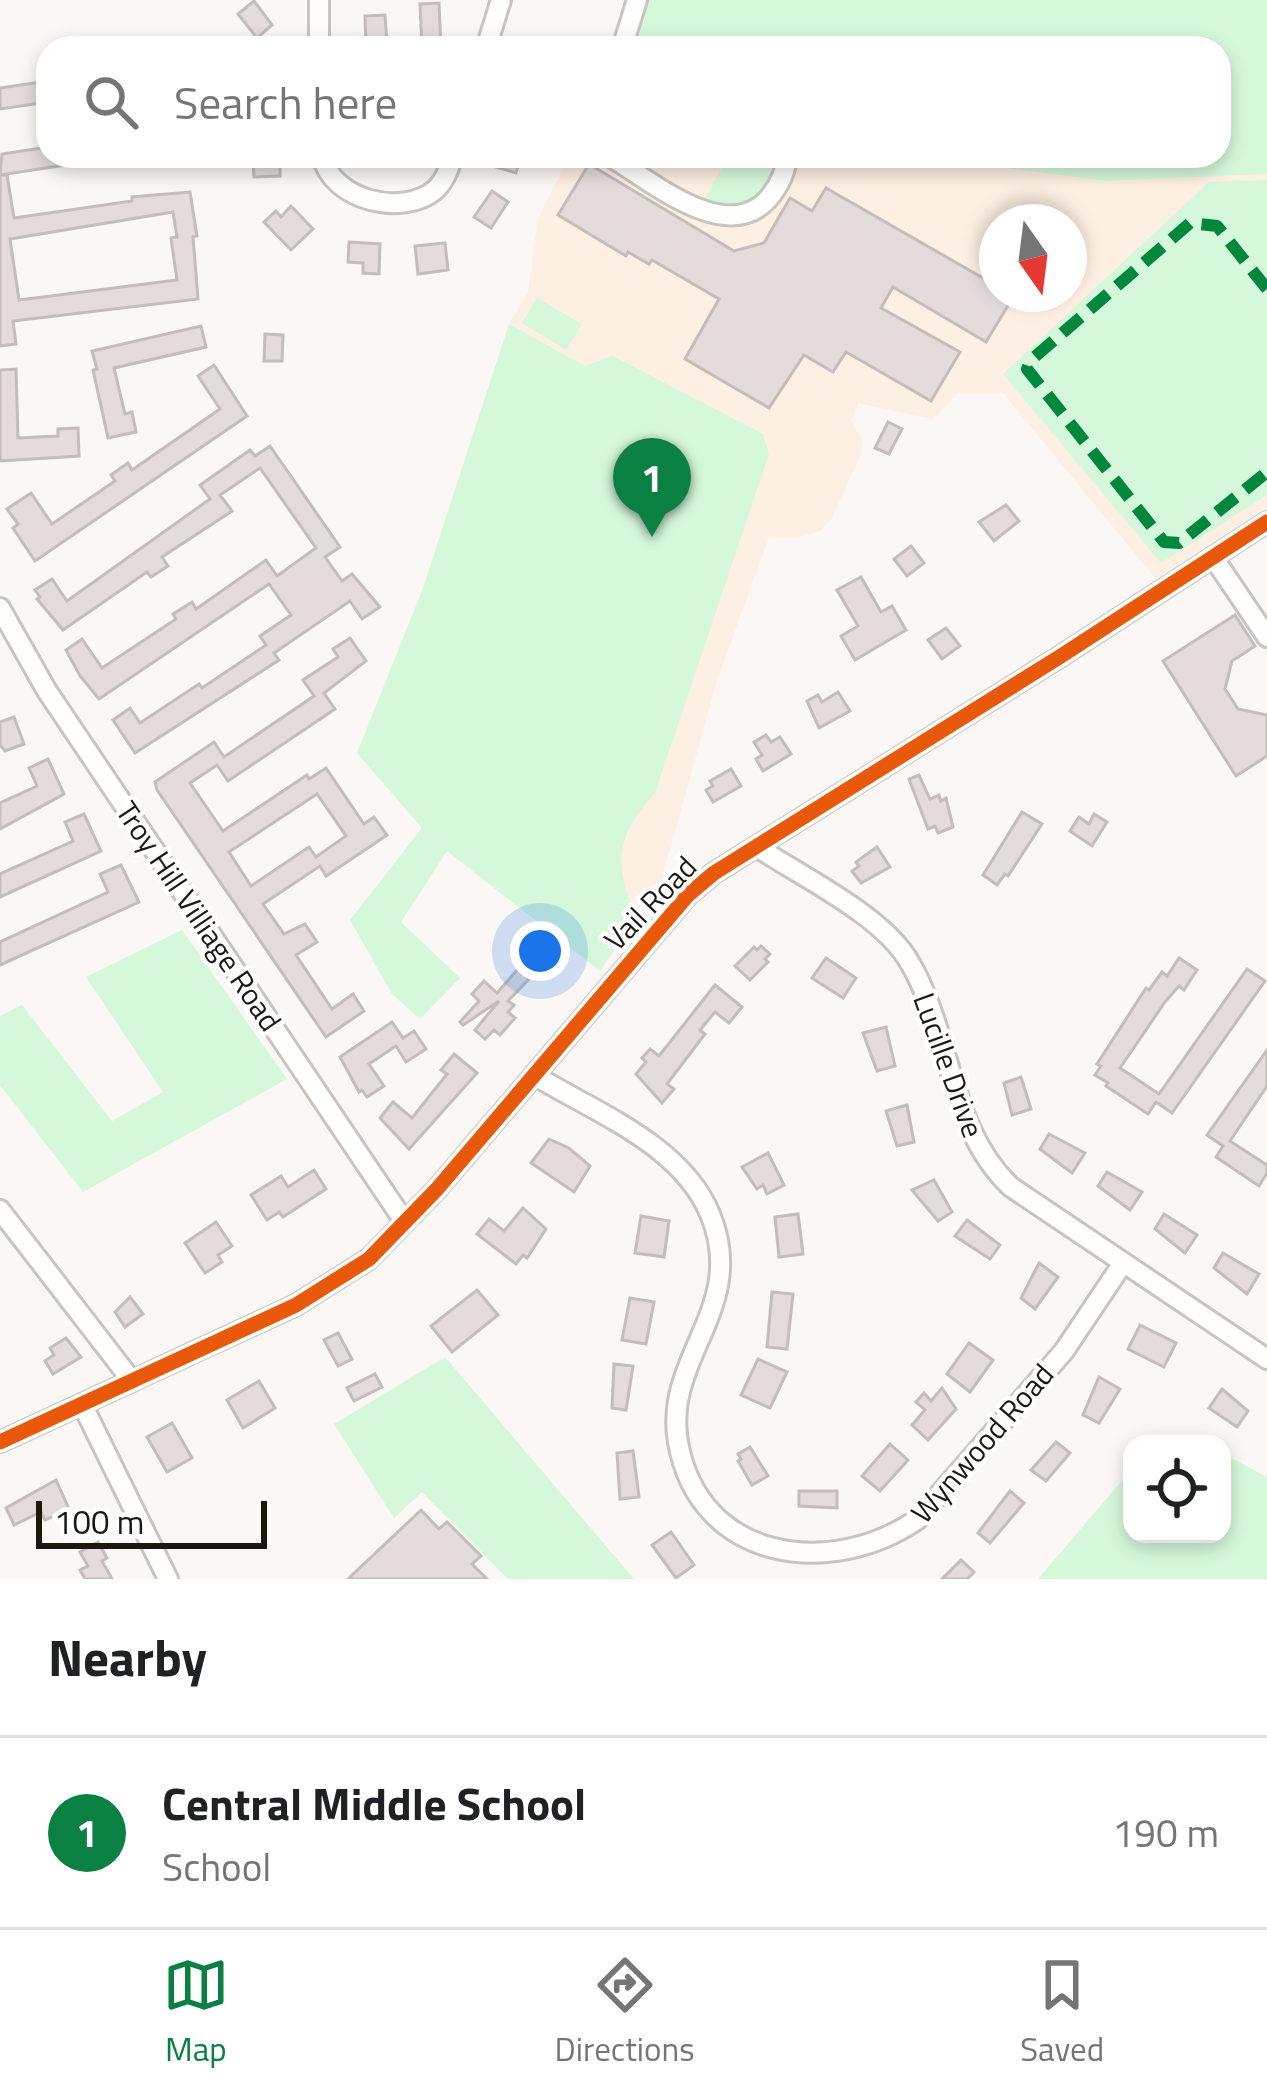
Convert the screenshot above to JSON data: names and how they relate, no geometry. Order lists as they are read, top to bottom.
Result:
{
  "streets": {
    "street": [
      "Vail Road",
      "Troy Hill Villiage Road",
      "Lucille Drive",
      "Wynwood Road"
    ]
  },
  "crossings": [
    ["Vail Road", "Troy Hill Villiage Road"],
    ["Vail Road", "Lucille Drive"],
    ["Vail Road", "Wynwood Road"],
    ["Lucille Drive", "Wynwood Road"]
  ],
  "scale_bar": "100 m",
  "north": "bottom",
  "page": {
    "search": "Search here",
    "pins": "1",
    "scale": "100 m",
    "heading": "Nearby",
    "list": [
      {
        "mark": "1",
        "name": "Central Middle School",
        "note": "School",
        "value": "190 m"
      }
    ],
    "nav": ["Map", "Directions", "Saved"]
  }
}
